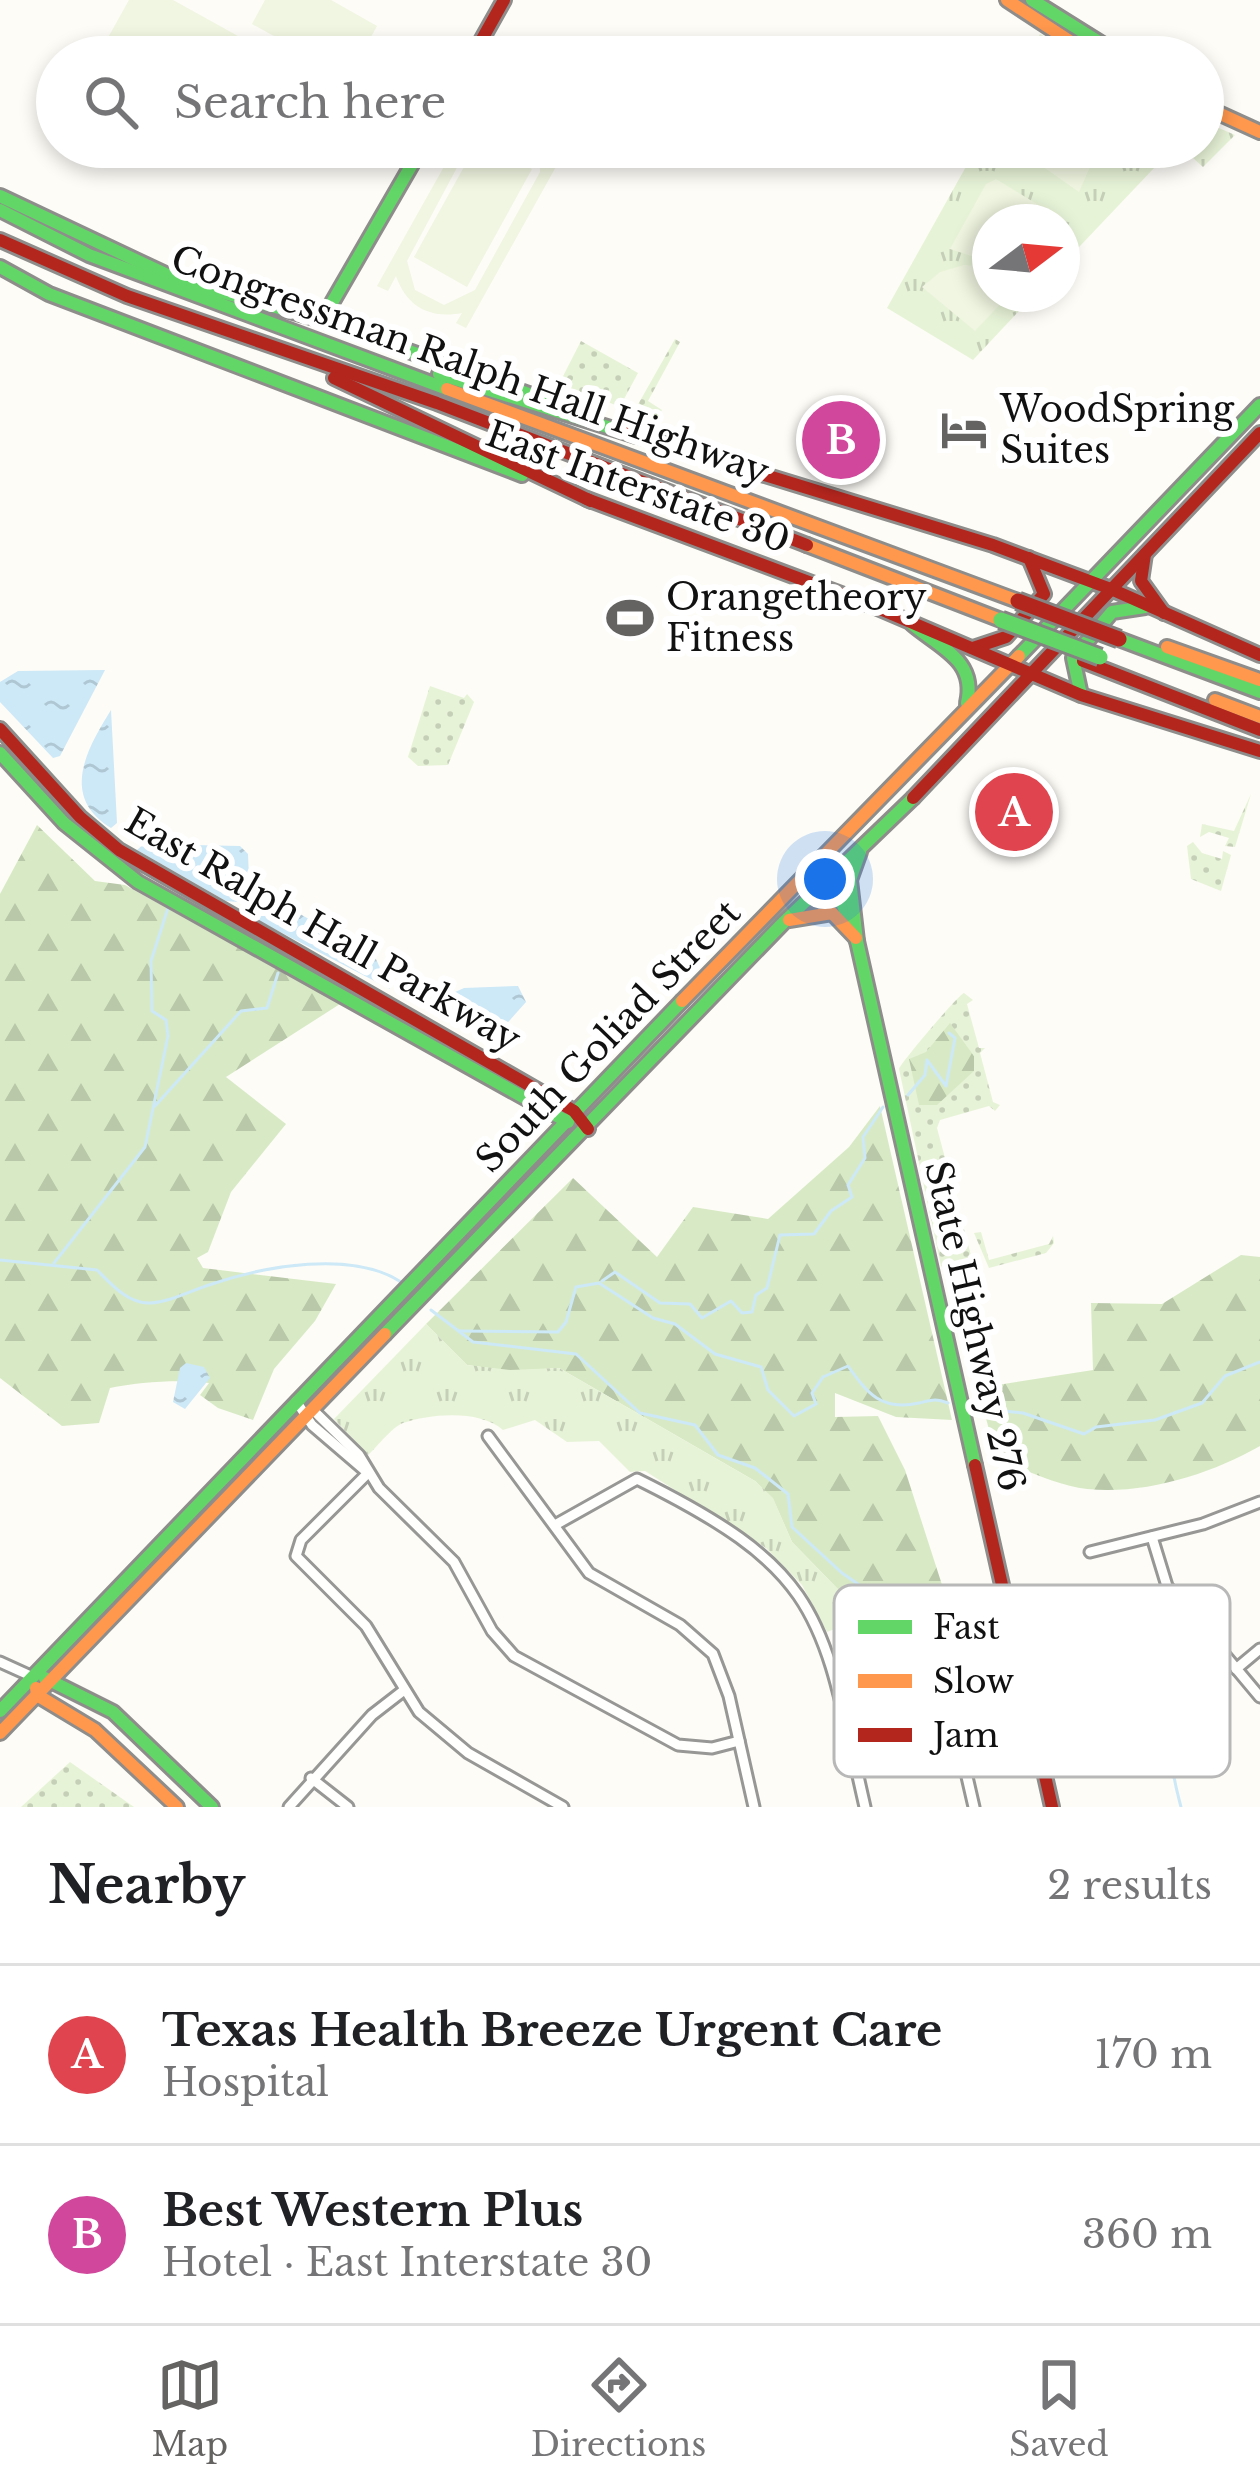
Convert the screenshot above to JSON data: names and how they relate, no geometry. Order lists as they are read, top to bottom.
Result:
{
  "streets": {
    "main road": [
      "Congressman Ralph Hall Highway",
      "East Interstate 30",
      "East Ralph Hall Parkway",
      "South Goliad Street",
      "State Highway 276"
    ]
  },
  "crossings": [
    ["East Interstate 30", "South Goliad Street"],
    ["East Ralph Hall Parkway", "South Goliad Street"],
    ["South Goliad Street", "State Highway 276"]
  ],
  "places": {
    "hotel": ["WoodSpring Suites"],
    "sports": ["Orangetheory Fitness"]
  },
  "legend": ["Fast", "Slow", "Jam"],
  "north": "right",
  "page": {
    "search": "Search here",
    "pins": ["B", "A"],
    "heading": ["Nearby", "2 results"],
    "list": [
      {
        "mark": "A",
        "name": "Texas Health Breeze Urgent Care",
        "note": "Hospital",
        "value": "170 m"
      },
      {
        "mark": "B",
        "name": "Best Western Plus",
        "note": "Hotel · East Interstate 30",
        "value": "360 m"
      }
    ],
    "nav": ["Map", "Directions", "Saved"]
  }
}
